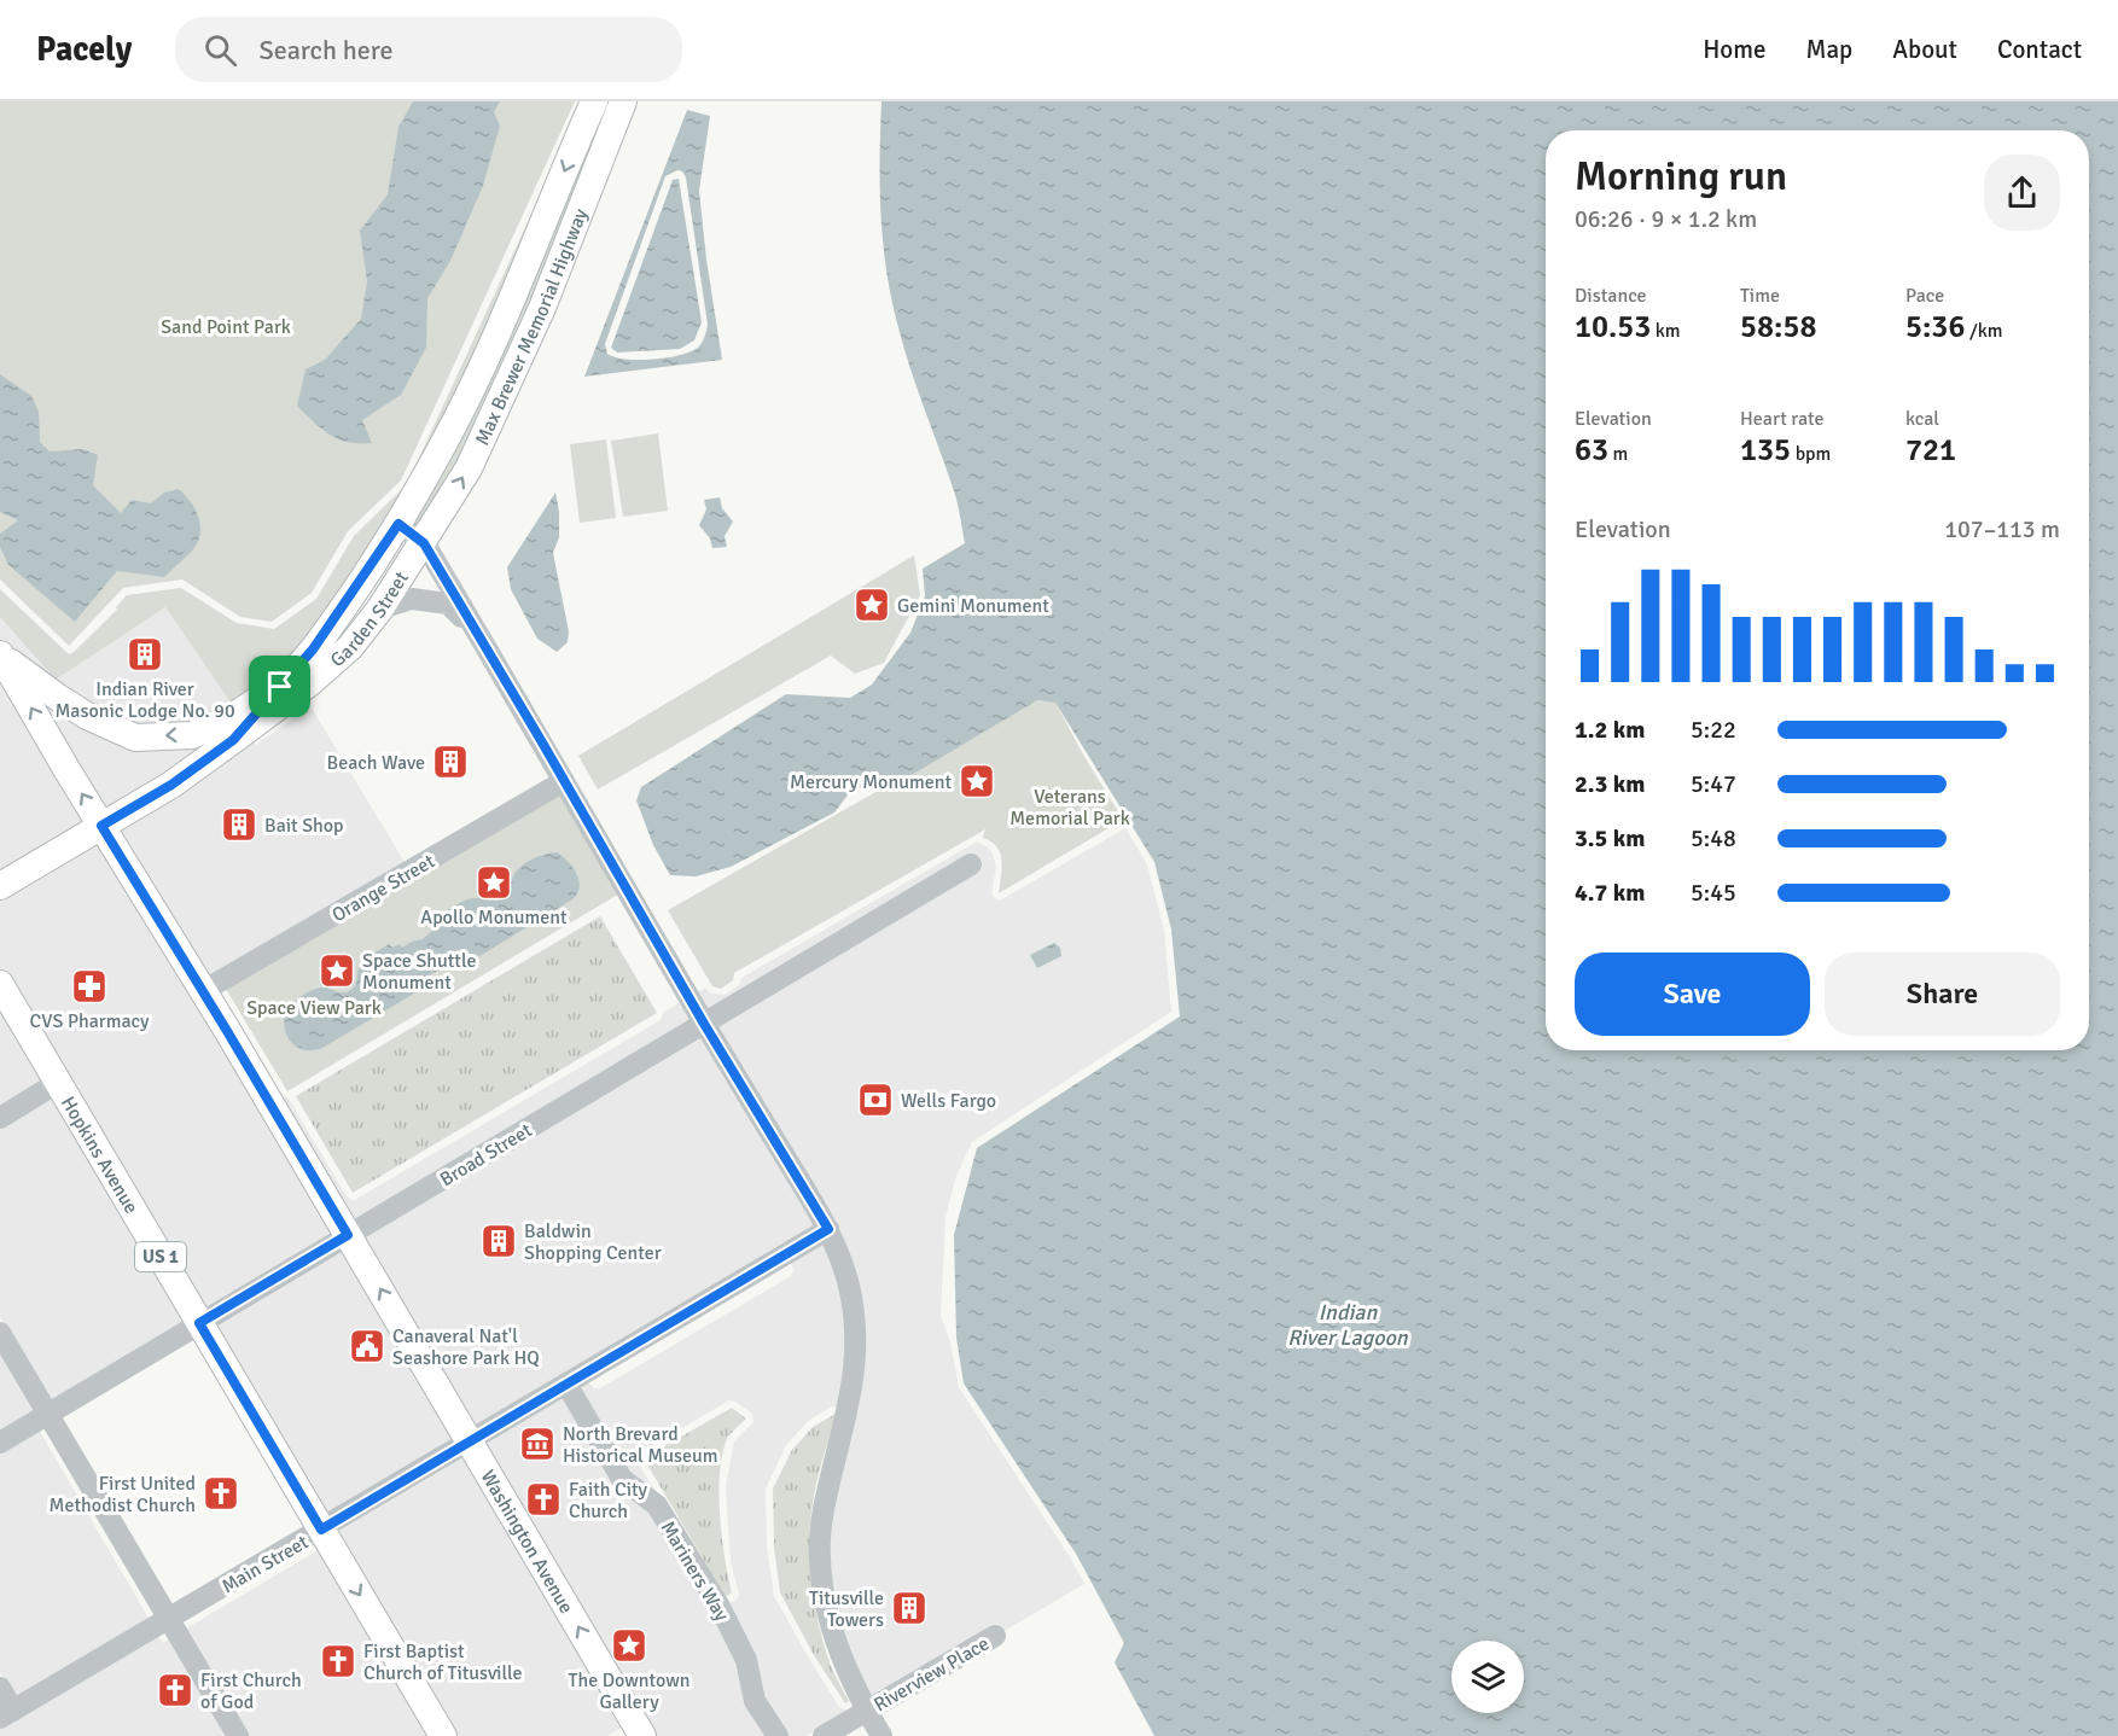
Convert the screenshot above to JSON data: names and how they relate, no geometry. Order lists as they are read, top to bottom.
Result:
{
  "streets": {
    "main road": [
      "Max Brewer Memorial Highway",
      "Garden Street",
      "Hopkins Avenue",
      "US 1",
      "Washington Avenue"
    ],
    "street": [
      "Orange Street",
      "Broad Street",
      "Main Street",
      "Mariners Way",
      "Riverview Place"
    ]
  },
  "crossings": [
    ["Max Brewer Memorial Highway", "Garden Street"],
    ["Garden Street", "Washington Avenue"],
    ["Orange Street", "Washington Avenue"],
    ["Hopkins Avenue", "Broad Street"],
    ["Hopkins Avenue", "Main Street"],
    ["Broad Street", "Washington Avenue"],
    ["Washington Avenue", "Main Street"],
    ["Main Street", "Mariners Way"]
  ],
  "one_way": ["Washington Avenue"],
  "water": ["Indian River Lagoon"],
  "parks": ["Sand Point Park", "Veterans Memorial Park", "Space View Park"],
  "places": {
    "place": [
      "Gemini Monument",
      "Mercury Monument",
      "Apollo Monument",
      "Space Shuttle Monument",
      "The Downtown Gallery"
    ],
    "building": [
      "Indian River Masonic Lodge No. 90",
      "Beach Wave",
      "Bait Shop",
      "Baldwin Shopping Center",
      "Titusville Towers"
    ],
    "pharmacy": ["CVS Pharmacy"],
    "bank": ["Wells Fargo"],
    "public building": ["Canaveral Nat'l Seashore Park HQ"],
    "museum": ["North Brevard Historical Museum"],
    "church": [
      "First United Methodist Church",
      "Faith City Church",
      "First Baptist Church of Titusville",
      "First Church of God"
    ]
  },
  "page": {
    "header": "Pacely",
    "search": "Search here",
    "nav": [
      "Home",
      "Map",
      "About",
      "Contact"
    ],
    "heading": ["Morning run", "06:26 · 9 × 1.2 km"],
    "stats": [
      ["Distance", "10.53 km"],
      ["Time", "58:58"],
      ["Pace", "5:36 /km"],
      ["Elevation", "63 m"],
      ["Heart rate", "135 bpm"],
      ["kcal", "721"]
    ],
    "chart": ["Elevation", "107–113 m"],
    "list": [
      {
        "name": "1.2 km",
        "note": "5:22"
      },
      {
        "name": "2.3 km",
        "note": "5:47"
      },
      {
        "name": "3.5 km",
        "note": "5:48"
      },
      {
        "name": "4.7 km",
        "note": "5:45"
      }
    ],
    "buttons": ["Save", "Share"]
  }
}
